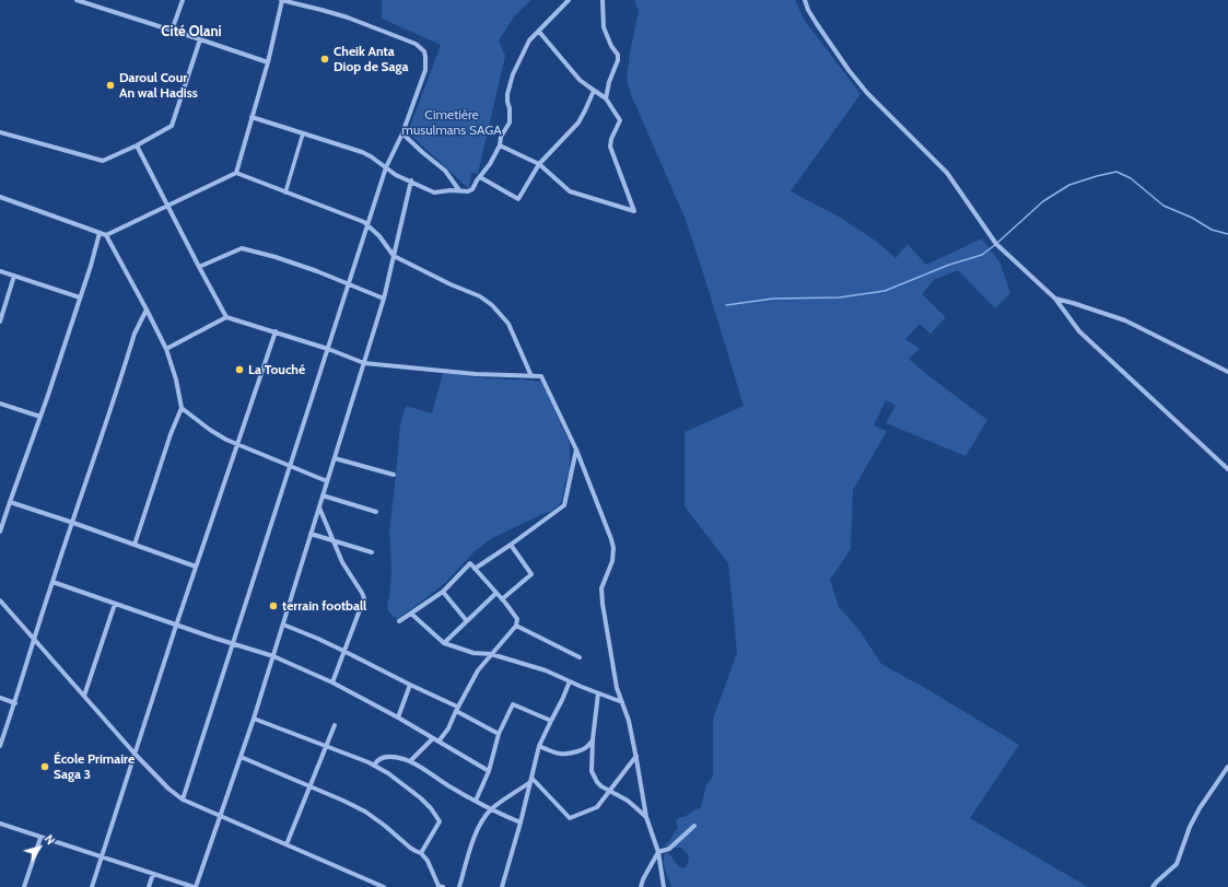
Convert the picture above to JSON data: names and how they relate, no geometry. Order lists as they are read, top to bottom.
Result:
{
  "districts": ["Cité Olani"],
  "parks": ["Cimetière musulmans SAGA"],
  "places": [
    "Cheik Anta Diop de Saga",
    "Daroul Cour An wal Hadiss",
    "La Touché",
    "terrain football",
    "École Primaire Saga 3"
  ],
  "north": "top right"
}
